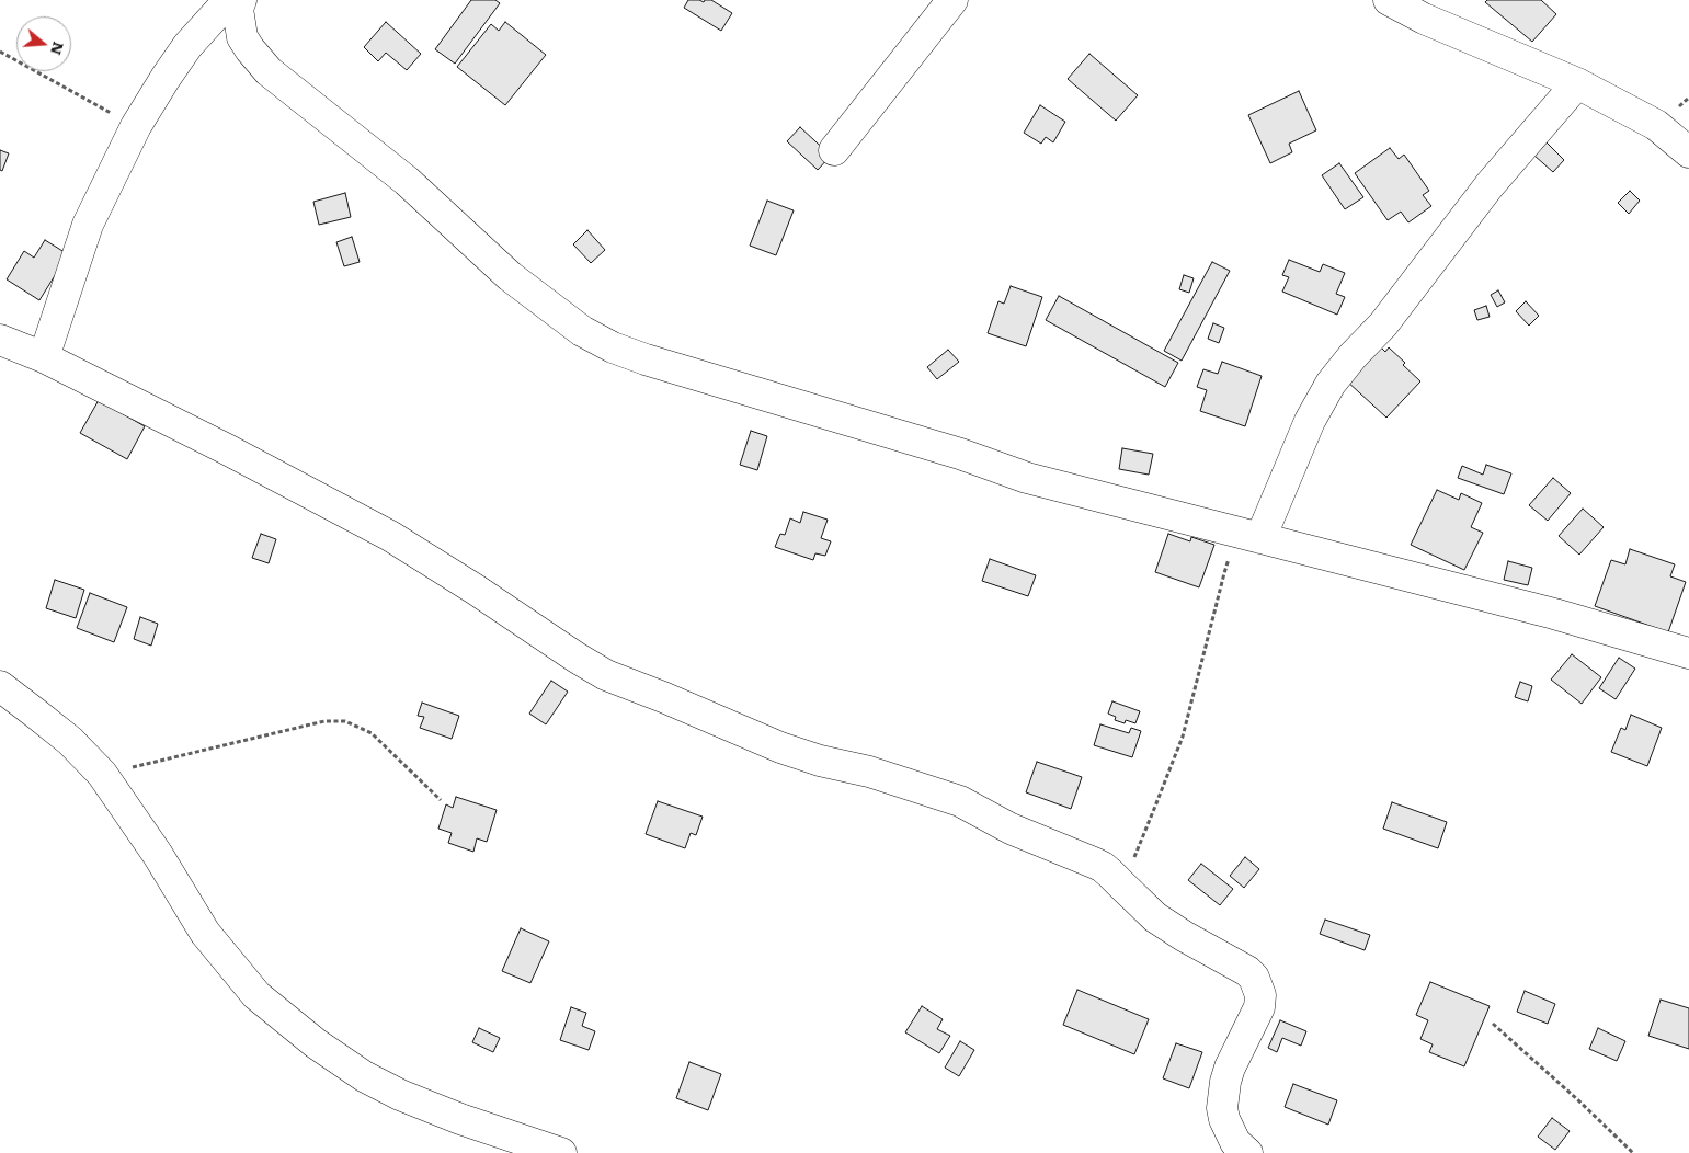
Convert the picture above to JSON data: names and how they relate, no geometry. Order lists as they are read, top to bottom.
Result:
{
  "north": "right"
}
